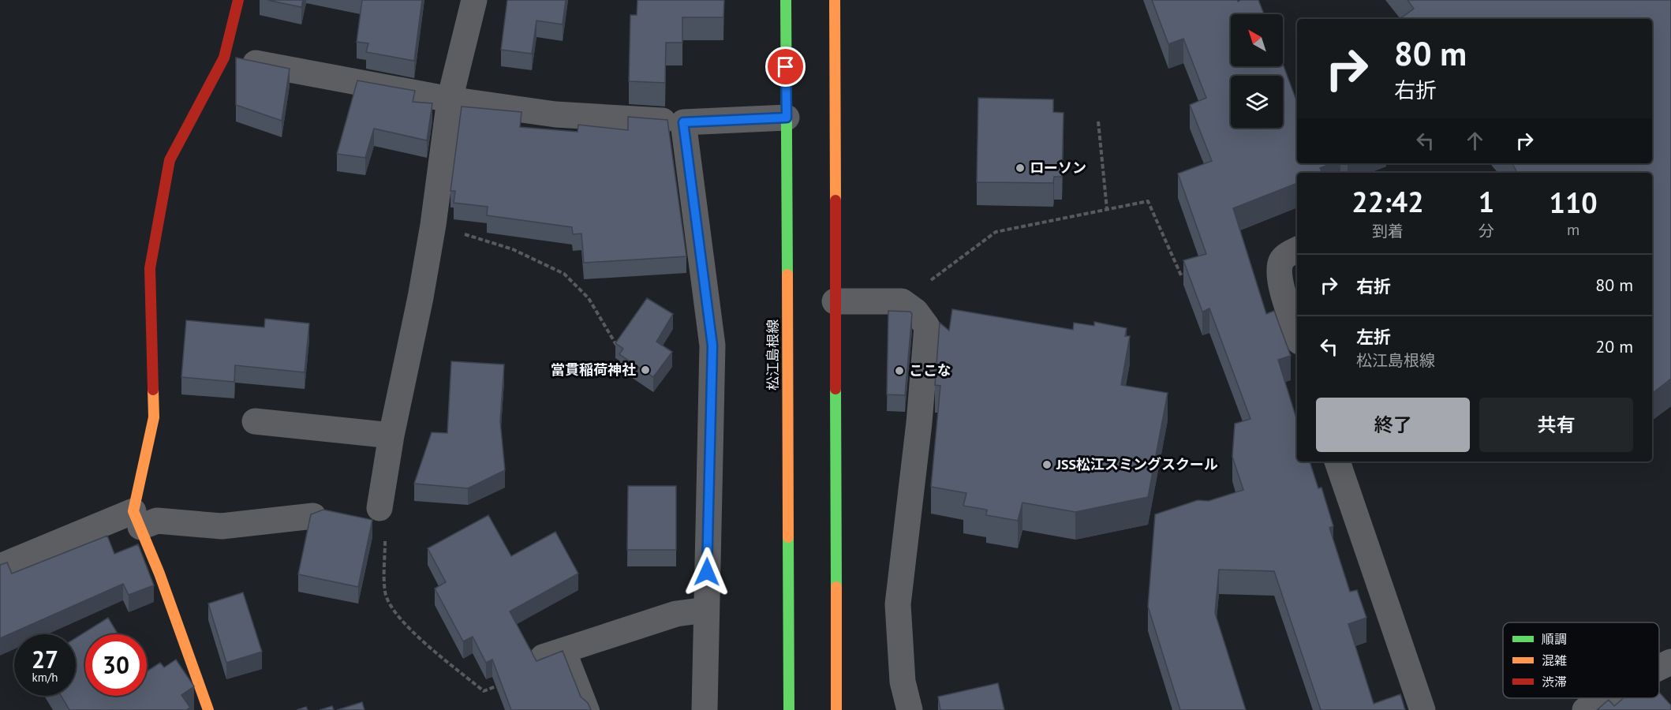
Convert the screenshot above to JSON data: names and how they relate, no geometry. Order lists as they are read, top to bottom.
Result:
{
  "streets": {
    "main road": ["松江島根線"]
  },
  "places": [
    "ローソン",
    "當貫稲荷神社",
    "ここな",
    "JSS松江スミングスクール"
  ],
  "legend": ["順調", "混雑", "渋滞"],
  "north": "top left",
  "page": {
    "turn": ["80 m", "右折"],
    "eta": [
      "22:42",
      "到着",
      "1",
      "分",
      "110",
      "m"
    ],
    "list": [
      {
        "name": "右折",
        "value": "80 m"
      },
      {
        "name": "左折",
        "note": "松江島根線",
        "value": "20 m"
      }
    ],
    "buttons": ["終了", "共有"],
    "speed": "27 km/h",
    "limit": "30"
  }
}
